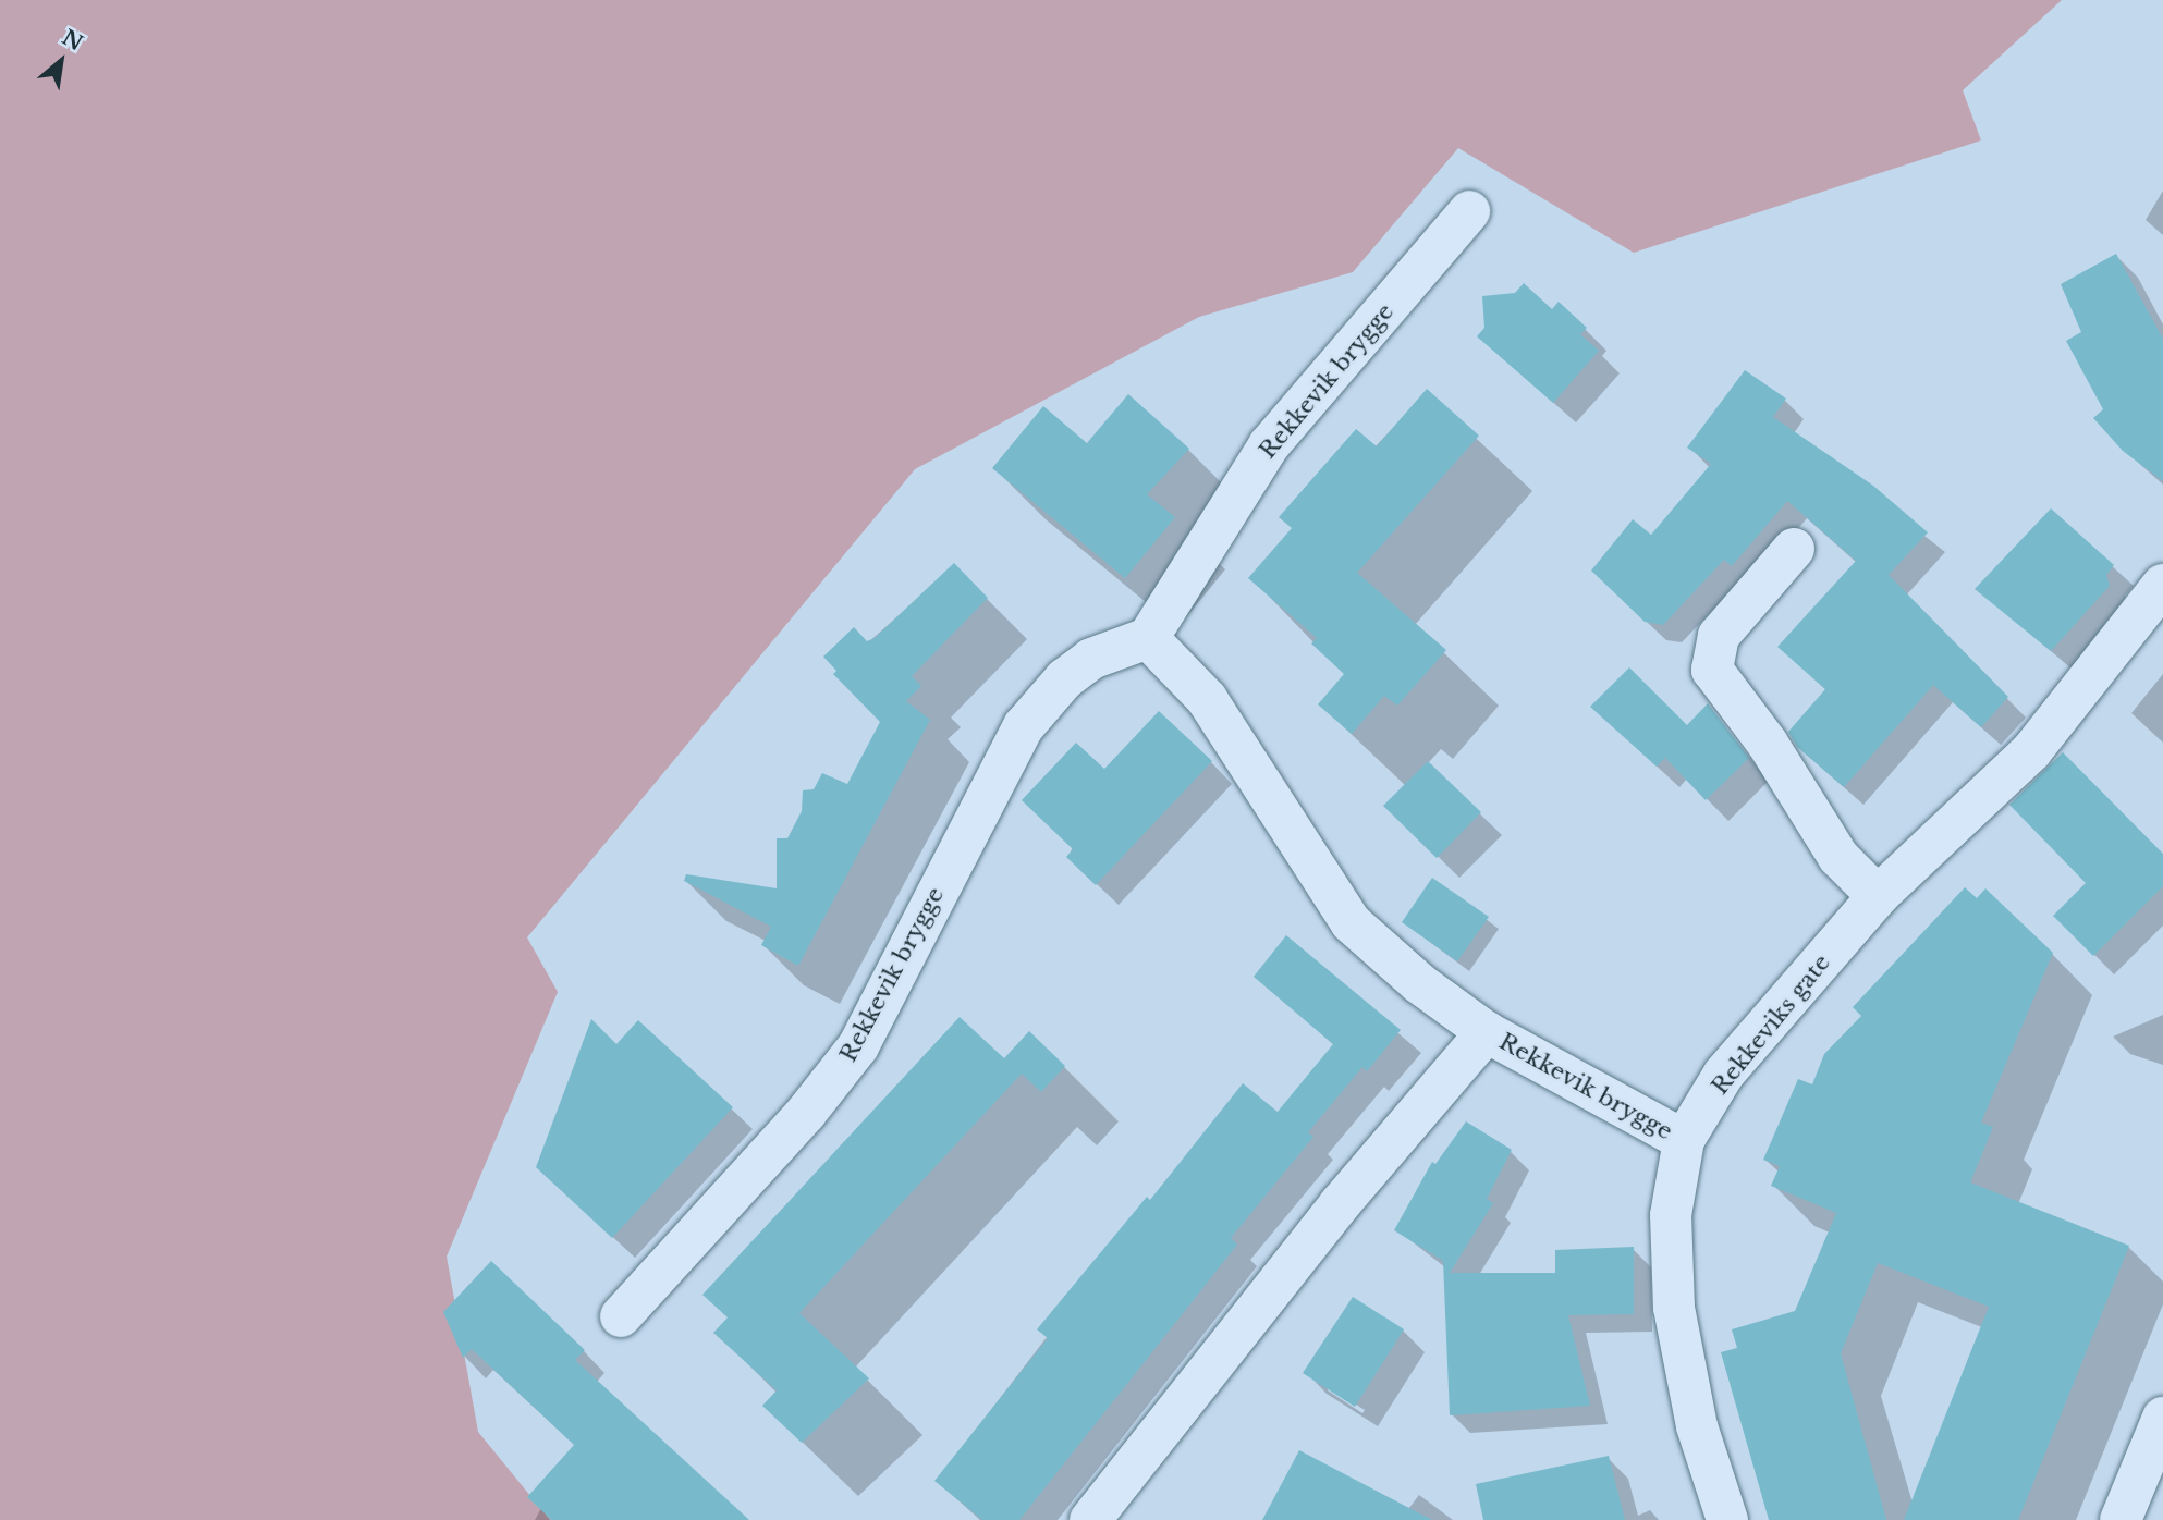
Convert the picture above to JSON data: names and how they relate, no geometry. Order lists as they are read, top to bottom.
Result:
{
  "streets": {
    "street": ["Rekkevik brygge", "Rekkeviks gate"]
  },
  "crossings": [
    ["Rekkevik brygge", "Rekkeviks gate"]
  ],
  "north": "top right"
}
